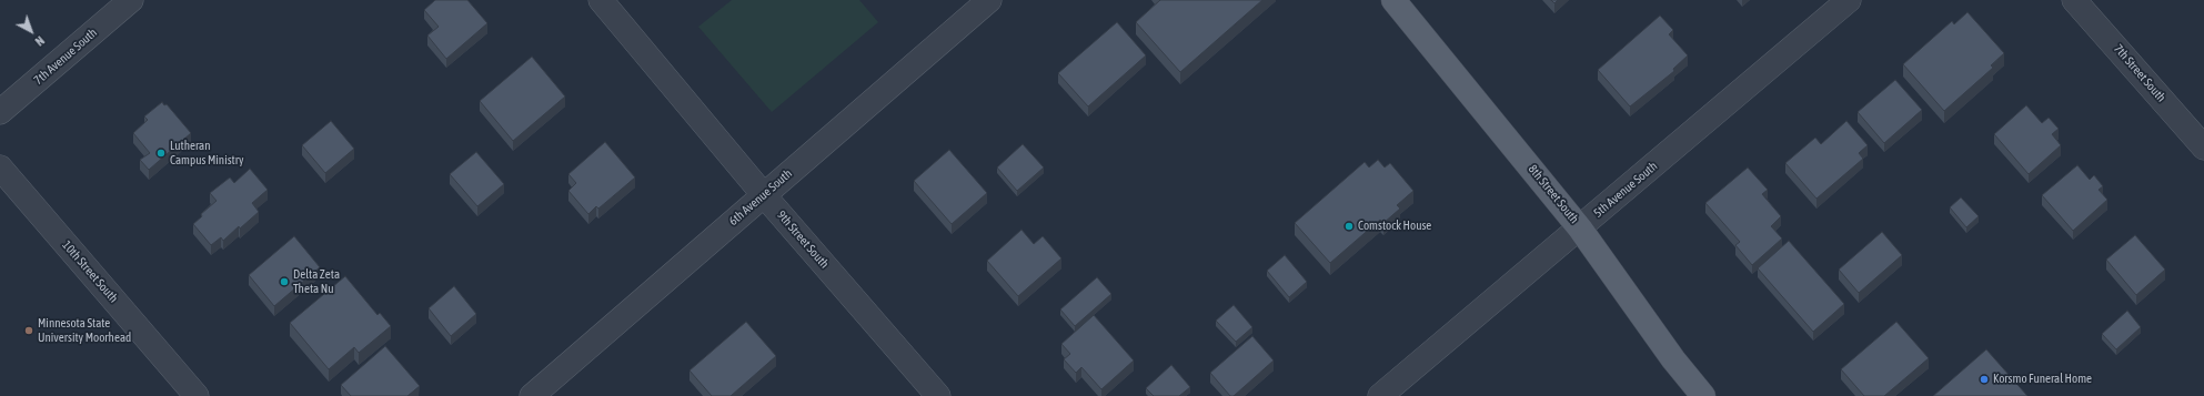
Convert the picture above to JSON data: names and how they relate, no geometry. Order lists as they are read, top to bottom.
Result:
{
  "streets": {
    "main road": ["8th Street South"],
    "street": [
      "7th Avenue South",
      "7th Street South",
      "5th Avenue South",
      "6th Avenue South",
      "9th Street South",
      "10th Street South"
    ]
  },
  "crossings": [
    ["5th Avenue South", "8th Street South"],
    ["6th Avenue South", "9th Street South"]
  ],
  "places": [
    "Lutheran Campus Ministry",
    "Comstock House",
    "Delta Zeta Theta Nu",
    "Minnesota State University Moorhead",
    "Korsmo Funeral Home"
  ],
  "north": "bottom right"
}
